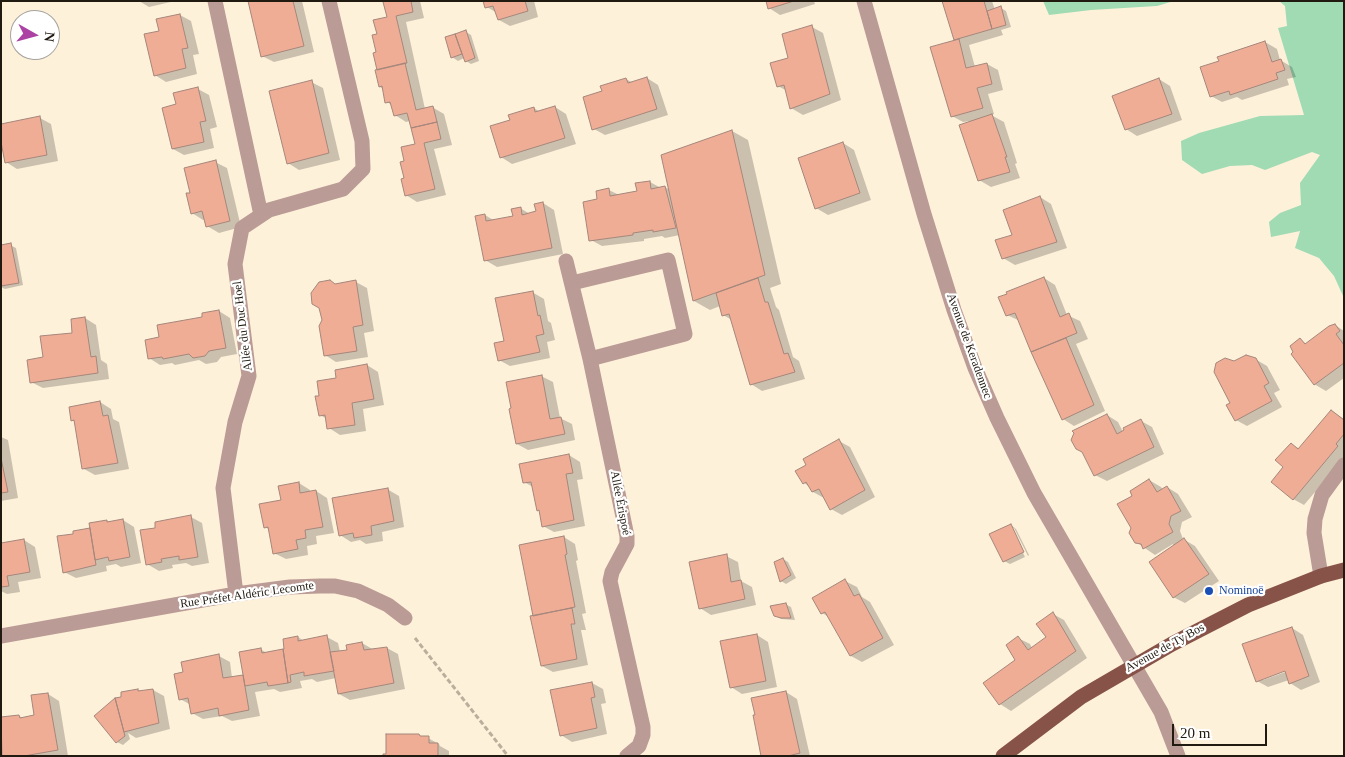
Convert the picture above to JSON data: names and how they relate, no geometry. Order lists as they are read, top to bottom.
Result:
{
  "streets": {
    "main road": ["Avenue de Ty Bos"],
    "street": [
      "Allée du Duc Hoel",
      "Avenue de Keradennec",
      "Allée Érispoé",
      "Rue Préfet Aldéric Lecomte"
    ]
  },
  "crossings": [
    ["Allée du Duc Hoel", "Rue Préfet Aldéric Lecomte"],
    ["Avenue de Keradennec", "Avenue de Ty Bos"]
  ],
  "places": ["Nominoë"],
  "scale_bar": "20 m",
  "north": "right"
}
